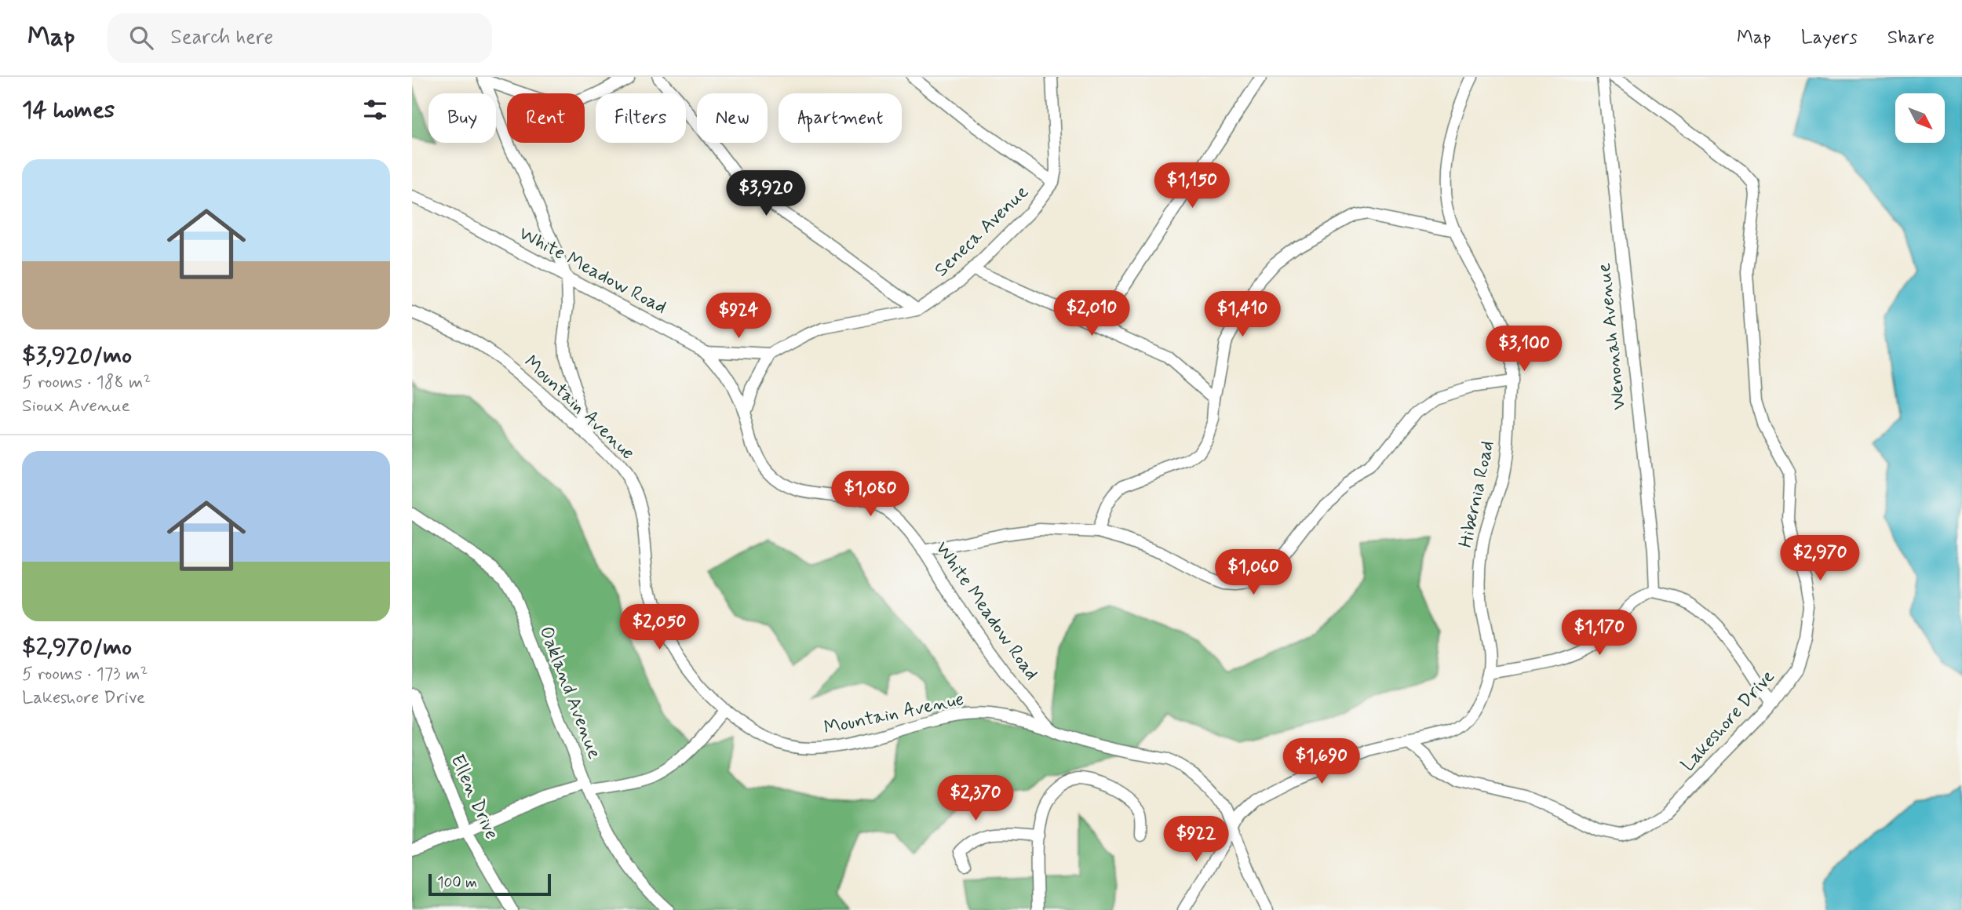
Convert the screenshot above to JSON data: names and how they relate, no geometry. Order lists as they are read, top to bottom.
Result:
{
  "streets": {
    "street": [
      "Seneca Avenue",
      "White Meadow Road",
      "Wenonah Avenue",
      "Mountain Avenue",
      "Hibernia Road",
      "Oakland Avenue",
      "Lakeshore Drive",
      "Ellen Drive"
    ]
  },
  "crossings": [
    ["White Meadow Road", "Mountain Avenue"]
  ],
  "scale_bar": "100 m",
  "north": "bottom right",
  "page": {
    "header": "Map",
    "search": "Search here",
    "nav": ["Map", "Layers", "Share"],
    "heading": "14 homes",
    "chip": [
      "Buy",
      "Rent",
      "Filters",
      "New",
      "Apartment"
    ],
    "list": [
      {
        "name": "$3,920/mo",
        "note": "5 rooms · 188 m² · Sioux Avenue"
      },
      {
        "name": "$2,970/mo",
        "note": "5 rooms · 173 m² · Lakeshore Drive"
      }
    ],
    "price": [
      "$1,150",
      "$3,920",
      "$2,010",
      "$1,410",
      "$924",
      "$3,100",
      "$1,080",
      "$2,970",
      "$1,060",
      "$2,050",
      "$1,170",
      "$1,690",
      "$2,370",
      "$922"
    ],
    "scale": "100 m"
  }
}
